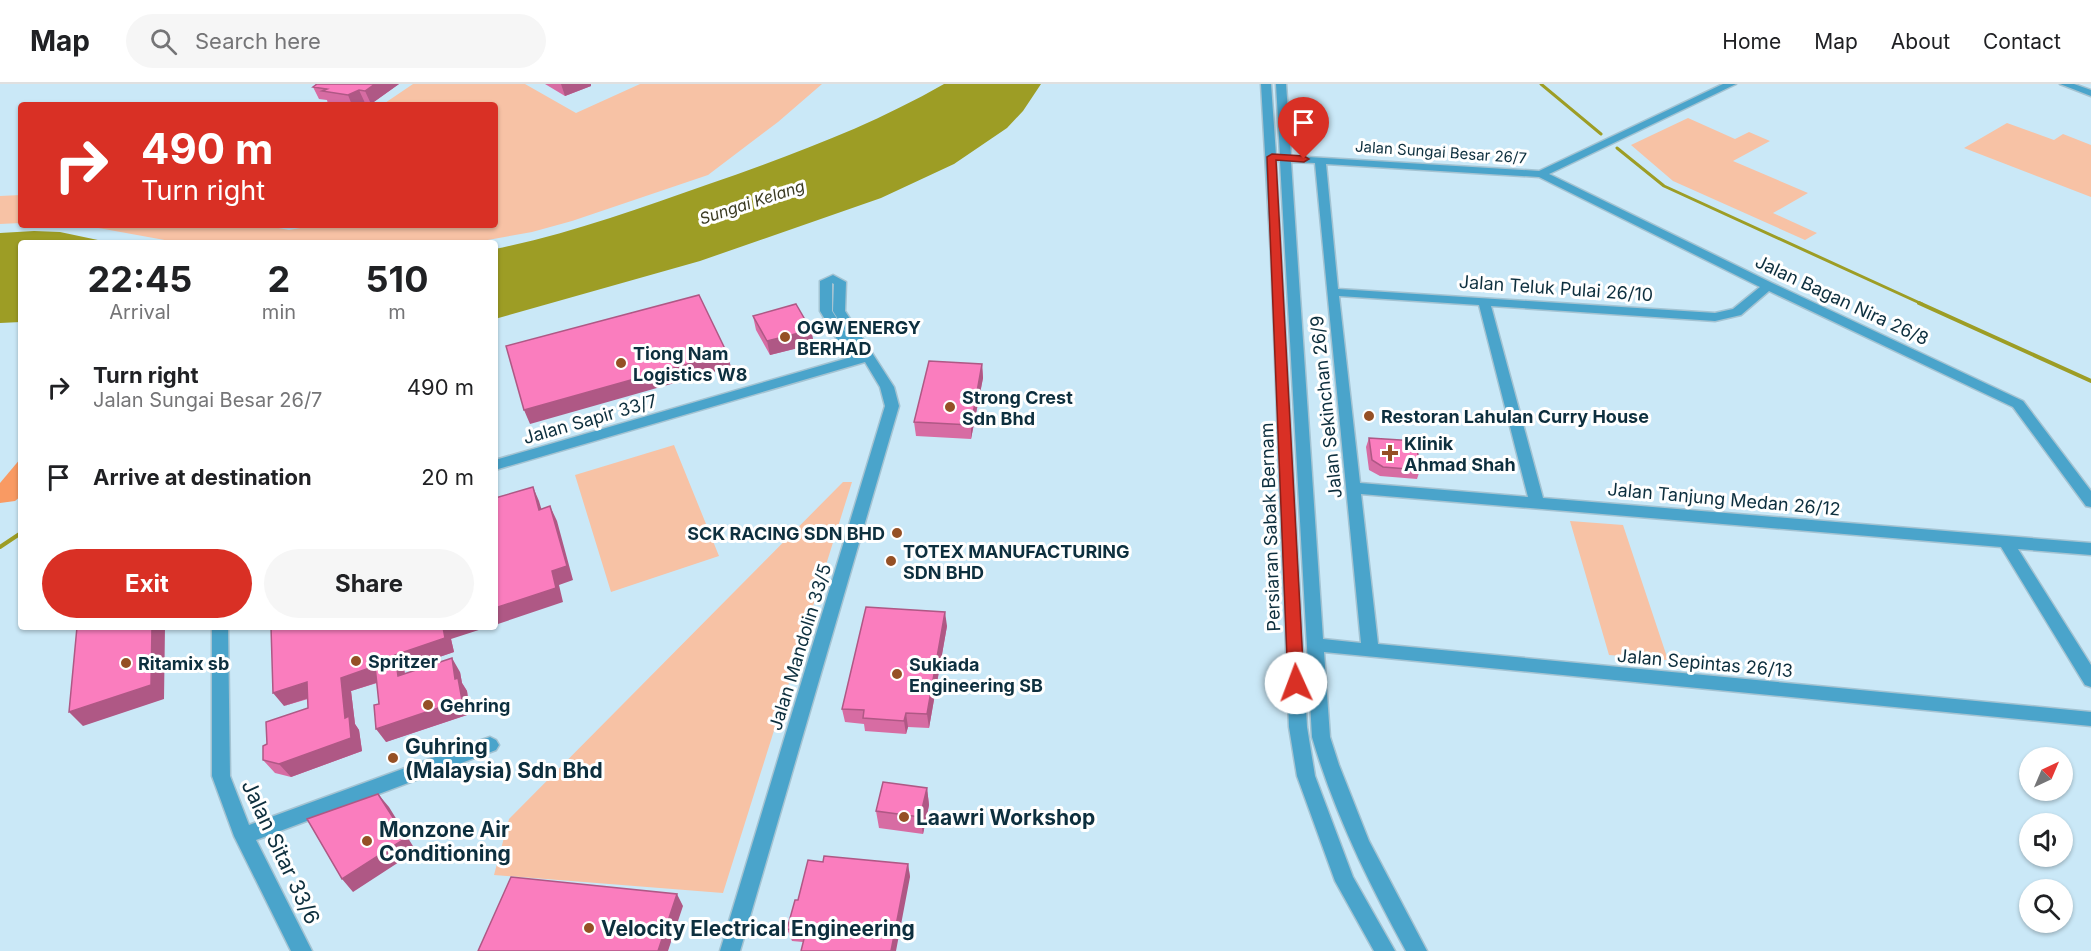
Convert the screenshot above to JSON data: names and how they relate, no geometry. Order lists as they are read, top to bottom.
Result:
{
  "streets": {
    "street": [
      "Jalan Sungai Besar 26/7",
      "Jalan Teluk Pulai 26/10",
      "Jalan Bagan Nira 26/8",
      "Jalan Sekinchan 26/9",
      "Jalan Sapir 33/7",
      "Jalan Tanjung Medan 26/12",
      "Persiaran Sabak Bernam",
      "Jalan Mandolin 33/5",
      "Jalan Sepintas 26/13",
      "Jalan Sitar 33/6"
    ]
  },
  "crossings": [
    ["Jalan Sungai Besar 26/7", "Jalan Bagan Nira 26/8"],
    ["Jalan Sungai Besar 26/7", "Jalan Sekinchan 26/9"],
    ["Jalan Sungai Besar 26/7", "Persiaran Sabak Bernam"],
    ["Jalan Teluk Pulai 26/10", "Jalan Bagan Nira 26/8"],
    ["Jalan Teluk Pulai 26/10", "Jalan Sekinchan 26/9"],
    ["Jalan Sekinchan 26/9", "Jalan Tanjung Medan 26/12"],
    ["Jalan Sekinchan 26/9", "Jalan Sepintas 26/13"],
    ["Jalan Sapir 33/7", "Jalan Mandolin 33/5"],
    ["Persiaran Sabak Bernam", "Jalan Sepintas 26/13"]
  ],
  "water": ["Sungai Kelang"],
  "places": {
    "other": [
      "OGW ENERGY BERHAD",
      "Tiong Nam Logistics W8",
      "Strong Crest Sdn Bhd",
      "Restoran Lahulan Curry House",
      "SCK RACING SDN BHD",
      "TOTEX MANUFACTURING SDN BHD",
      "Spritzer",
      "Ritamix sb",
      "Sukiada Engineering SB",
      "Gehring",
      "Guhring (Malaysia) Sdn Bhd",
      "Laawri Workshop",
      "Monzone Air Conditioning",
      "Velocity Electrical Engineering"
    ],
    "health": ["Klinik Ahmad Shah"]
  },
  "north": "top right",
  "page": {
    "header": "Map",
    "search": "Search here",
    "nav": [
      "Home",
      "Map",
      "About",
      "Contact"
    ],
    "turn": ["490 m", "Turn right"],
    "eta": [
      "22:45",
      "Arrival",
      "2",
      "min",
      "510",
      "m"
    ],
    "list": [
      {
        "name": "Turn right",
        "note": "Jalan Sungai Besar 26/7",
        "value": "490 m"
      },
      {
        "name": "Arrive at destination",
        "value": "20 m"
      }
    ],
    "buttons": ["Exit", "Share"]
  }
}
